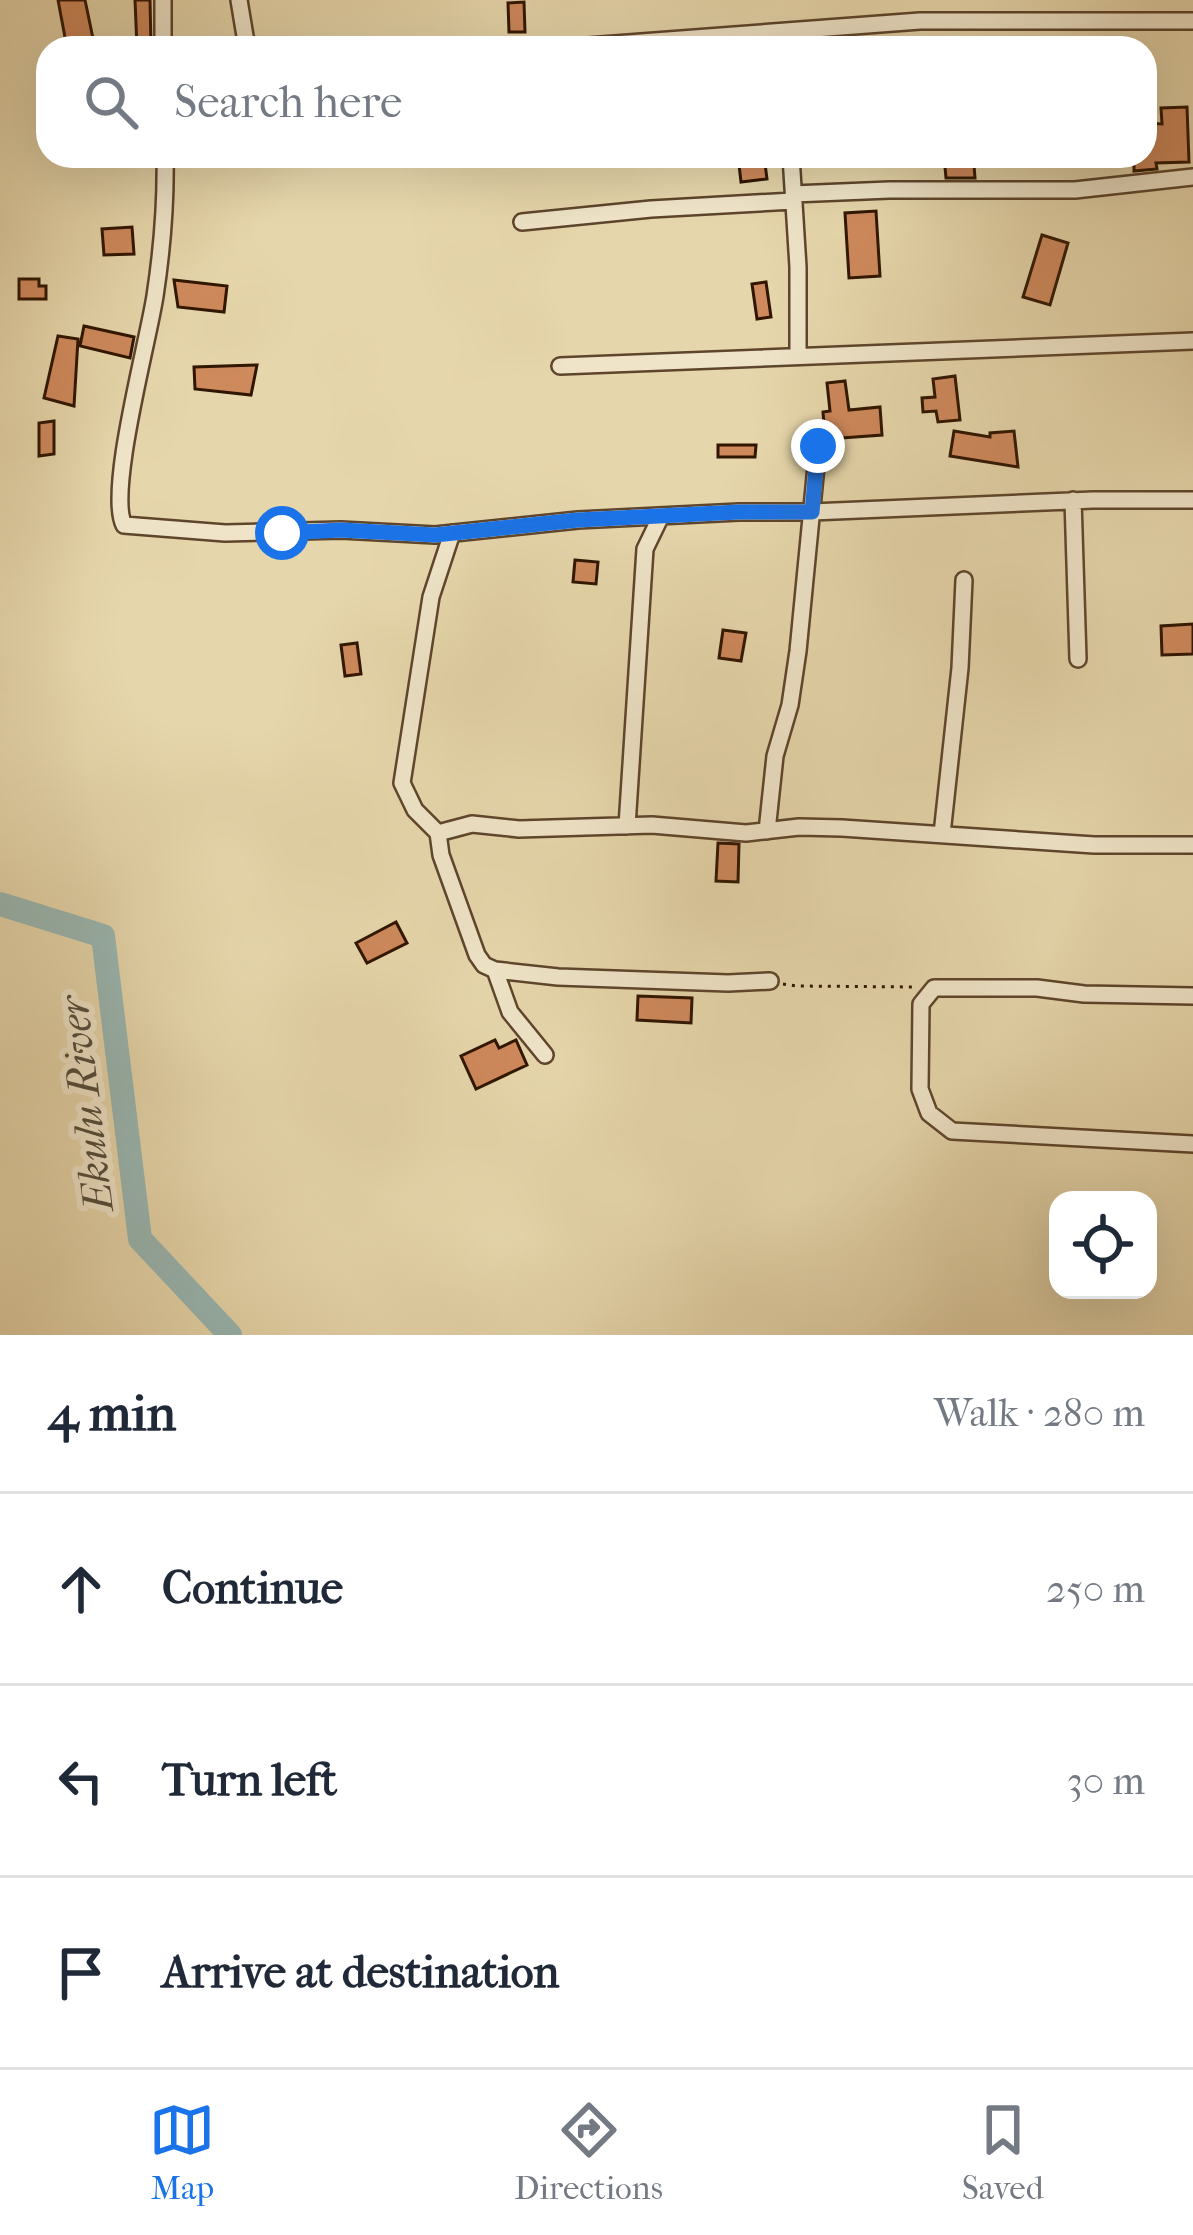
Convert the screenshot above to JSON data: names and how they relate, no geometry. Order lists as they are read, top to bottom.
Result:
{
  "water": ["Ekulu River"],
  "page": {
    "search": "Search here",
    "heading": ["4 min", "Walk · 280 m"],
    "list": [
      ["Continue", "250 m"],
      ["Turn left", "30 m"],
      "Arrive at destination"
    ],
    "nav": ["Map", "Directions", "Saved"]
  }
}
